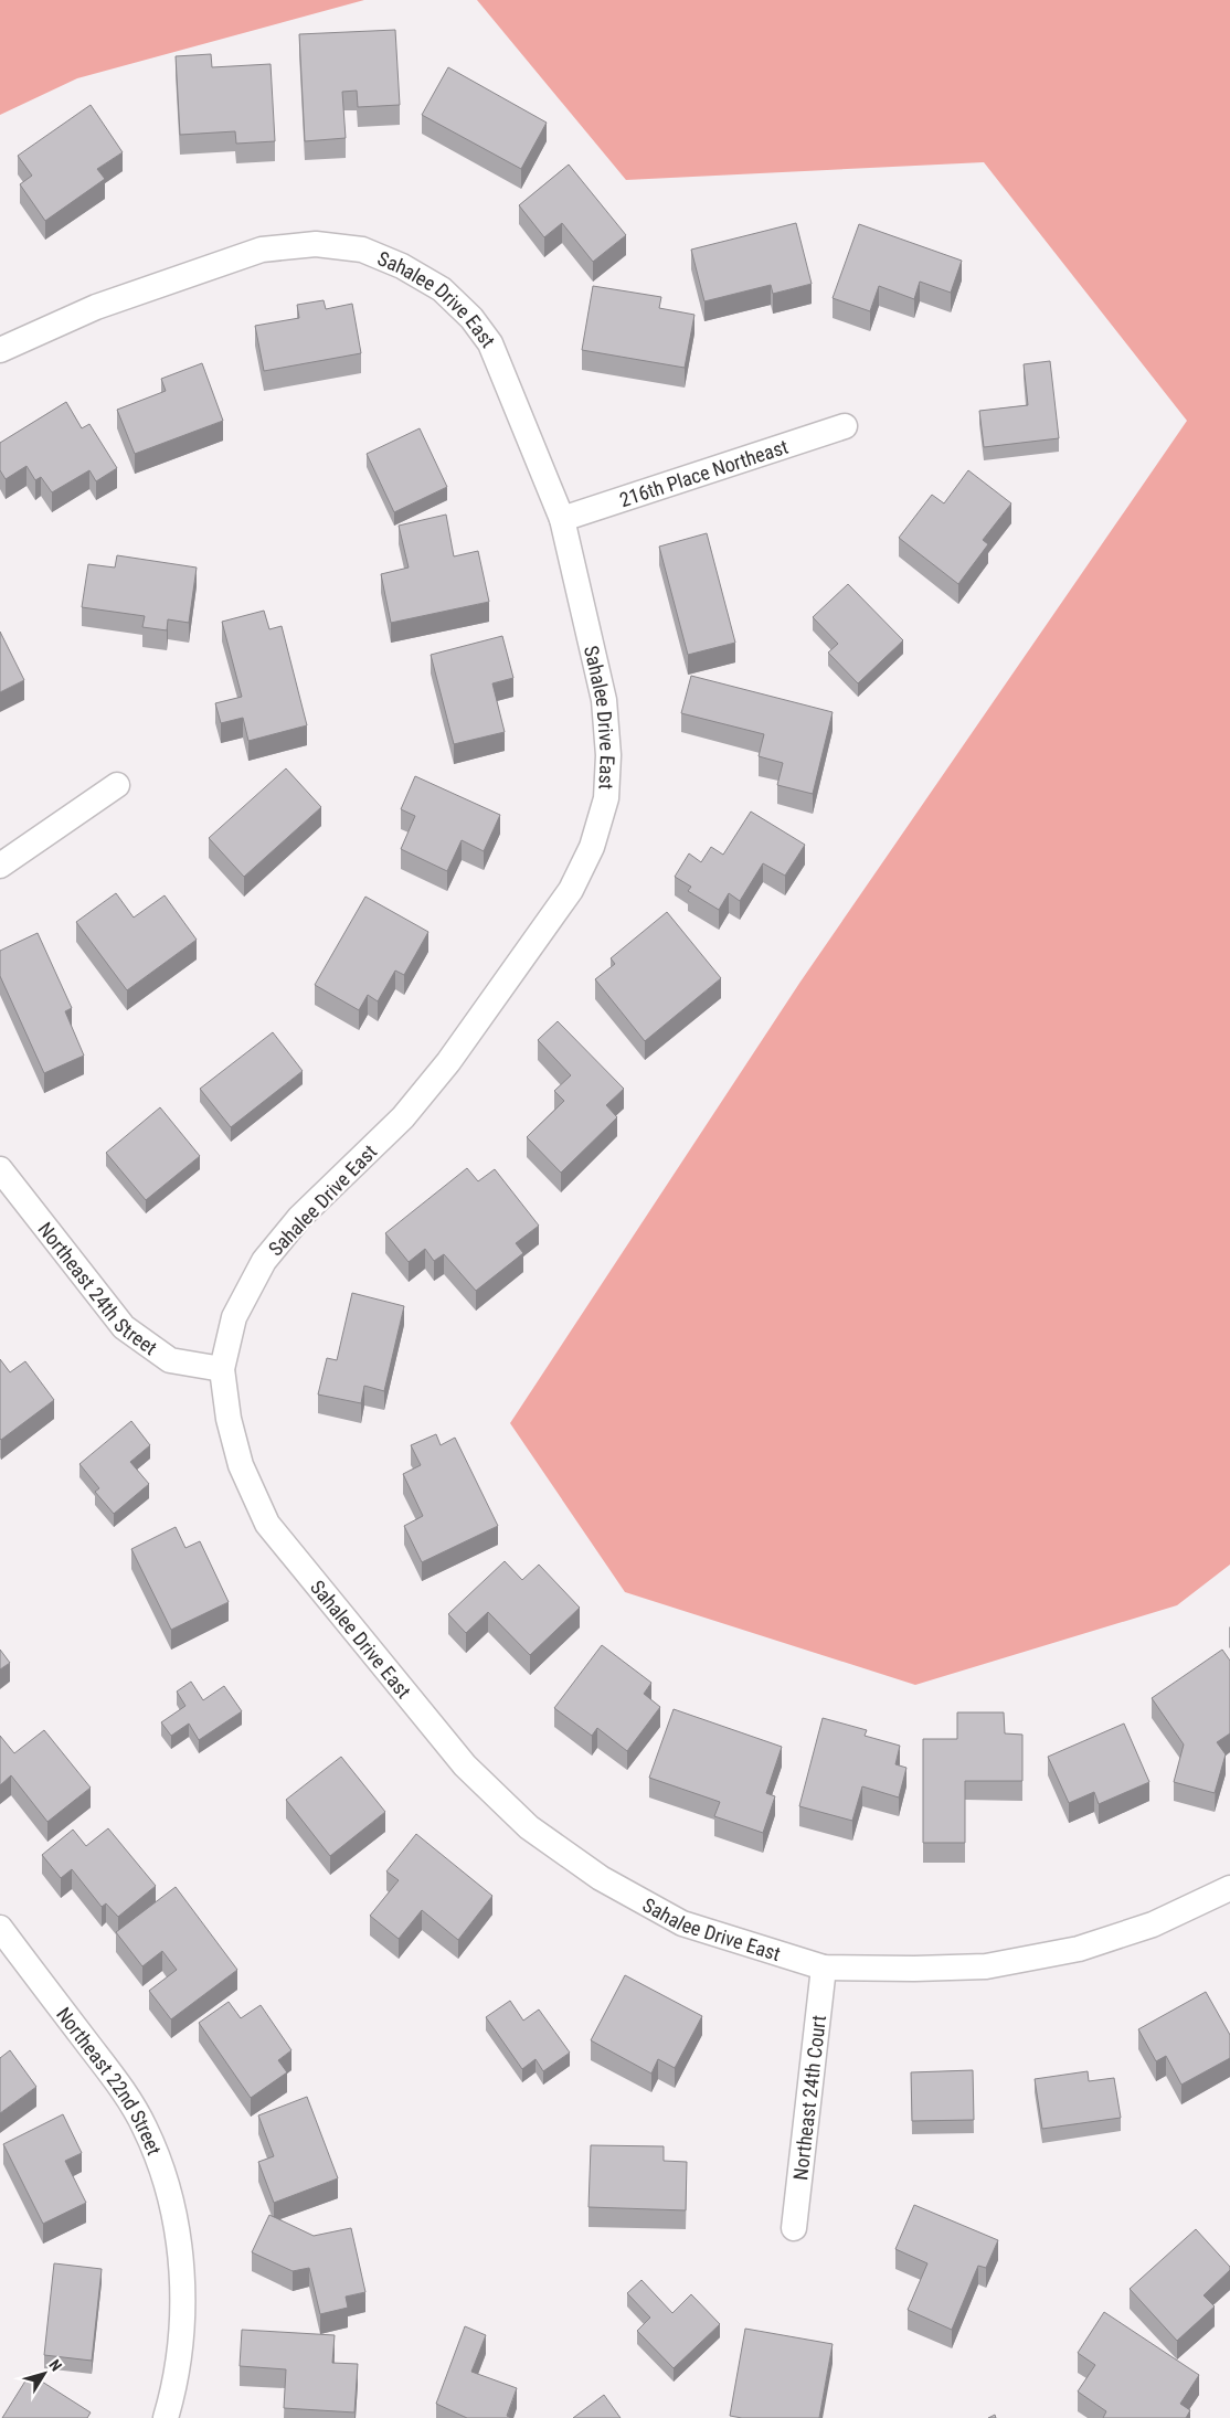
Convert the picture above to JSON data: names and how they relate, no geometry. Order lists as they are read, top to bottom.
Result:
{
  "streets": {
    "street": [
      "Sahalee Drive East",
      "216th Place Northeast",
      "Northeast 24th Street",
      "Northeast 22nd Street",
      "Northeast 24th Court"
    ]
  },
  "crossings": [
    ["Sahalee Drive East", "216th Place Northeast"],
    ["Sahalee Drive East", "Northeast 24th Street"],
    ["Sahalee Drive East", "Northeast 24th Court"]
  ],
  "north": "top right"
}
